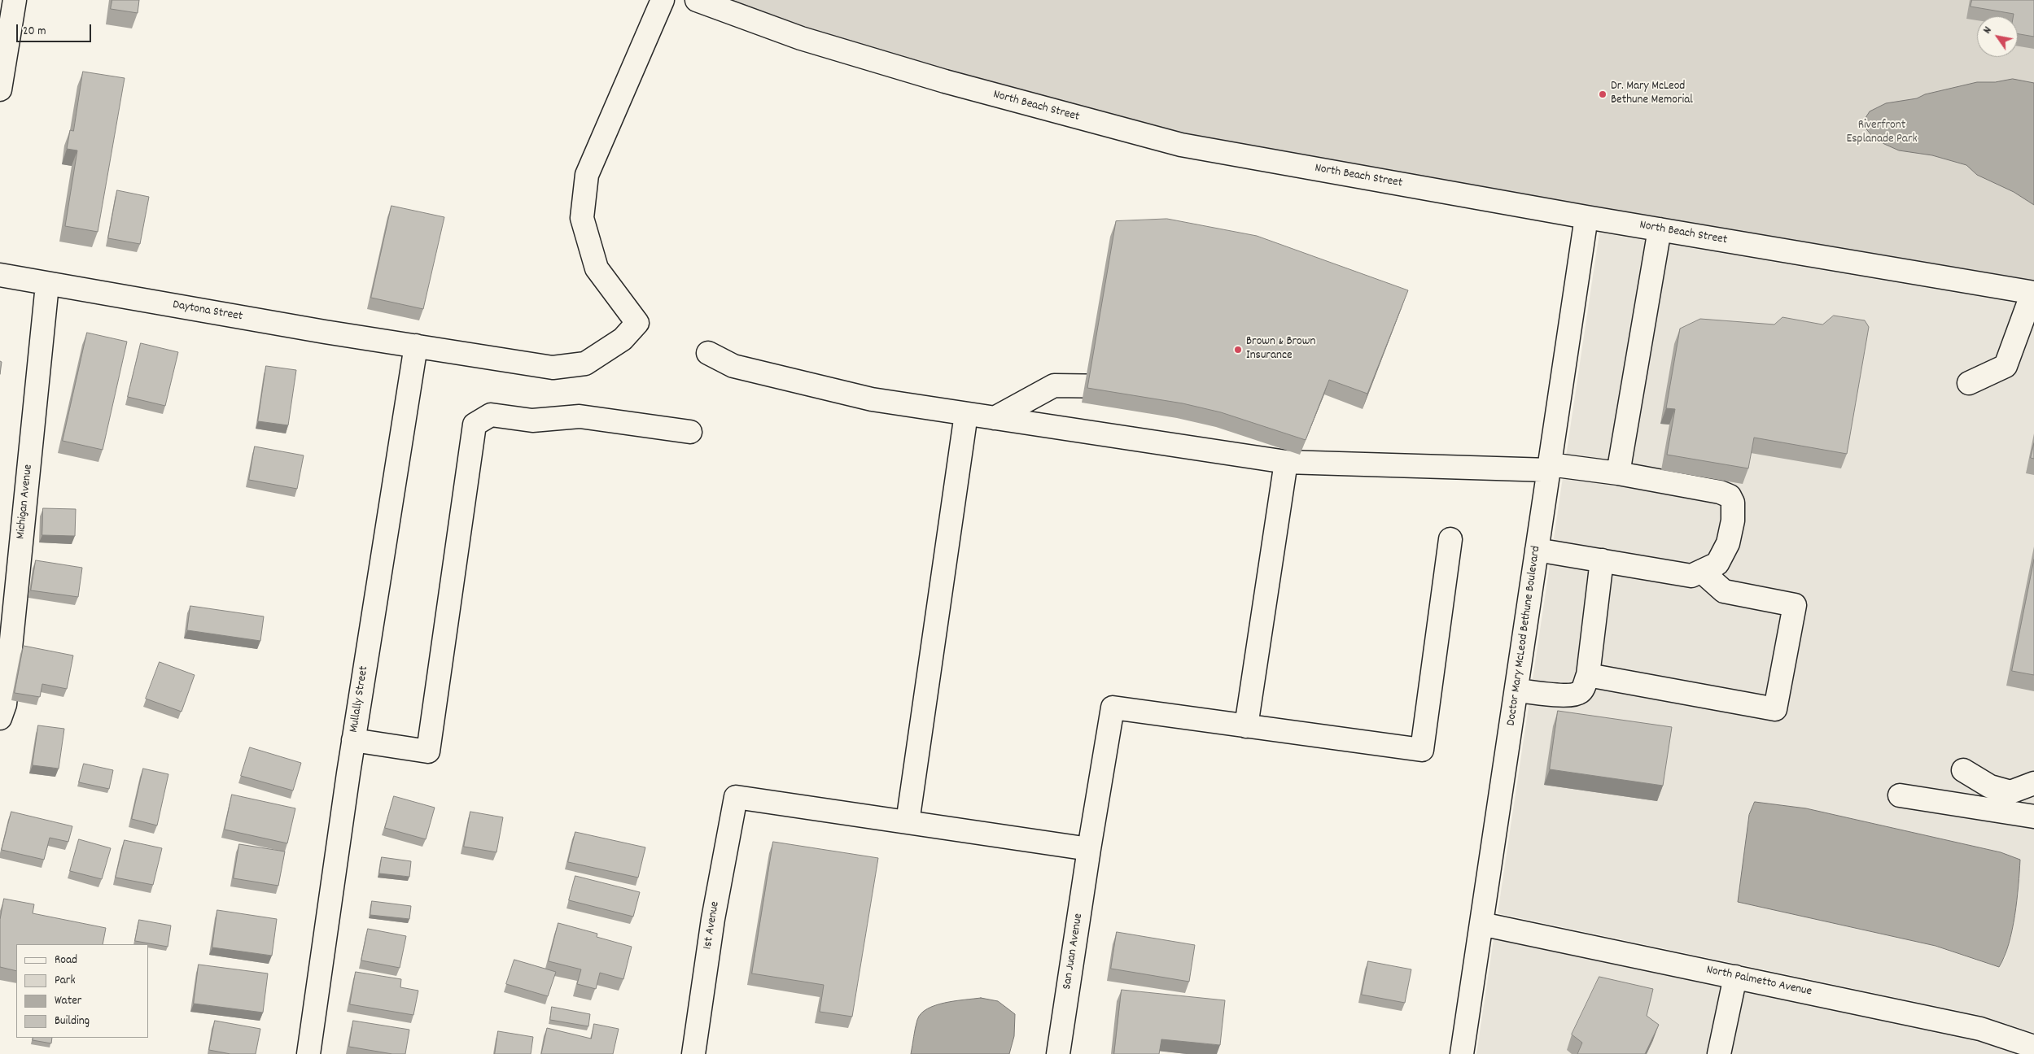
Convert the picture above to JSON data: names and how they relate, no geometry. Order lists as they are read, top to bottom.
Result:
{
  "streets": {
    "street": [
      "North Beach Street",
      "Daytona Street",
      "Michigan Avenue",
      "Doctor Mary McLeod Bethune Boulevard",
      "Mullally Street",
      "1st Avenue",
      "San Juan Avenue",
      "North Palmetto Avenue"
    ]
  },
  "crossings": [
    ["North Beach Street", "Doctor Mary McLeod Bethune Boulevard"],
    ["Daytona Street", "Michigan Avenue"],
    ["Daytona Street", "Mullally Street"],
    ["Doctor Mary McLeod Bethune Boulevard", "North Palmetto Avenue"]
  ],
  "parks": ["Riverfront Esplanade Park"],
  "places": ["Dr. Mary McLeod Bethune Memorial", "Brown & Brown Insurance"],
  "legend": [
    "Road",
    "Park",
    "Water",
    "Building"
  ],
  "scale_bar": "20 m",
  "north": "top left"
}
